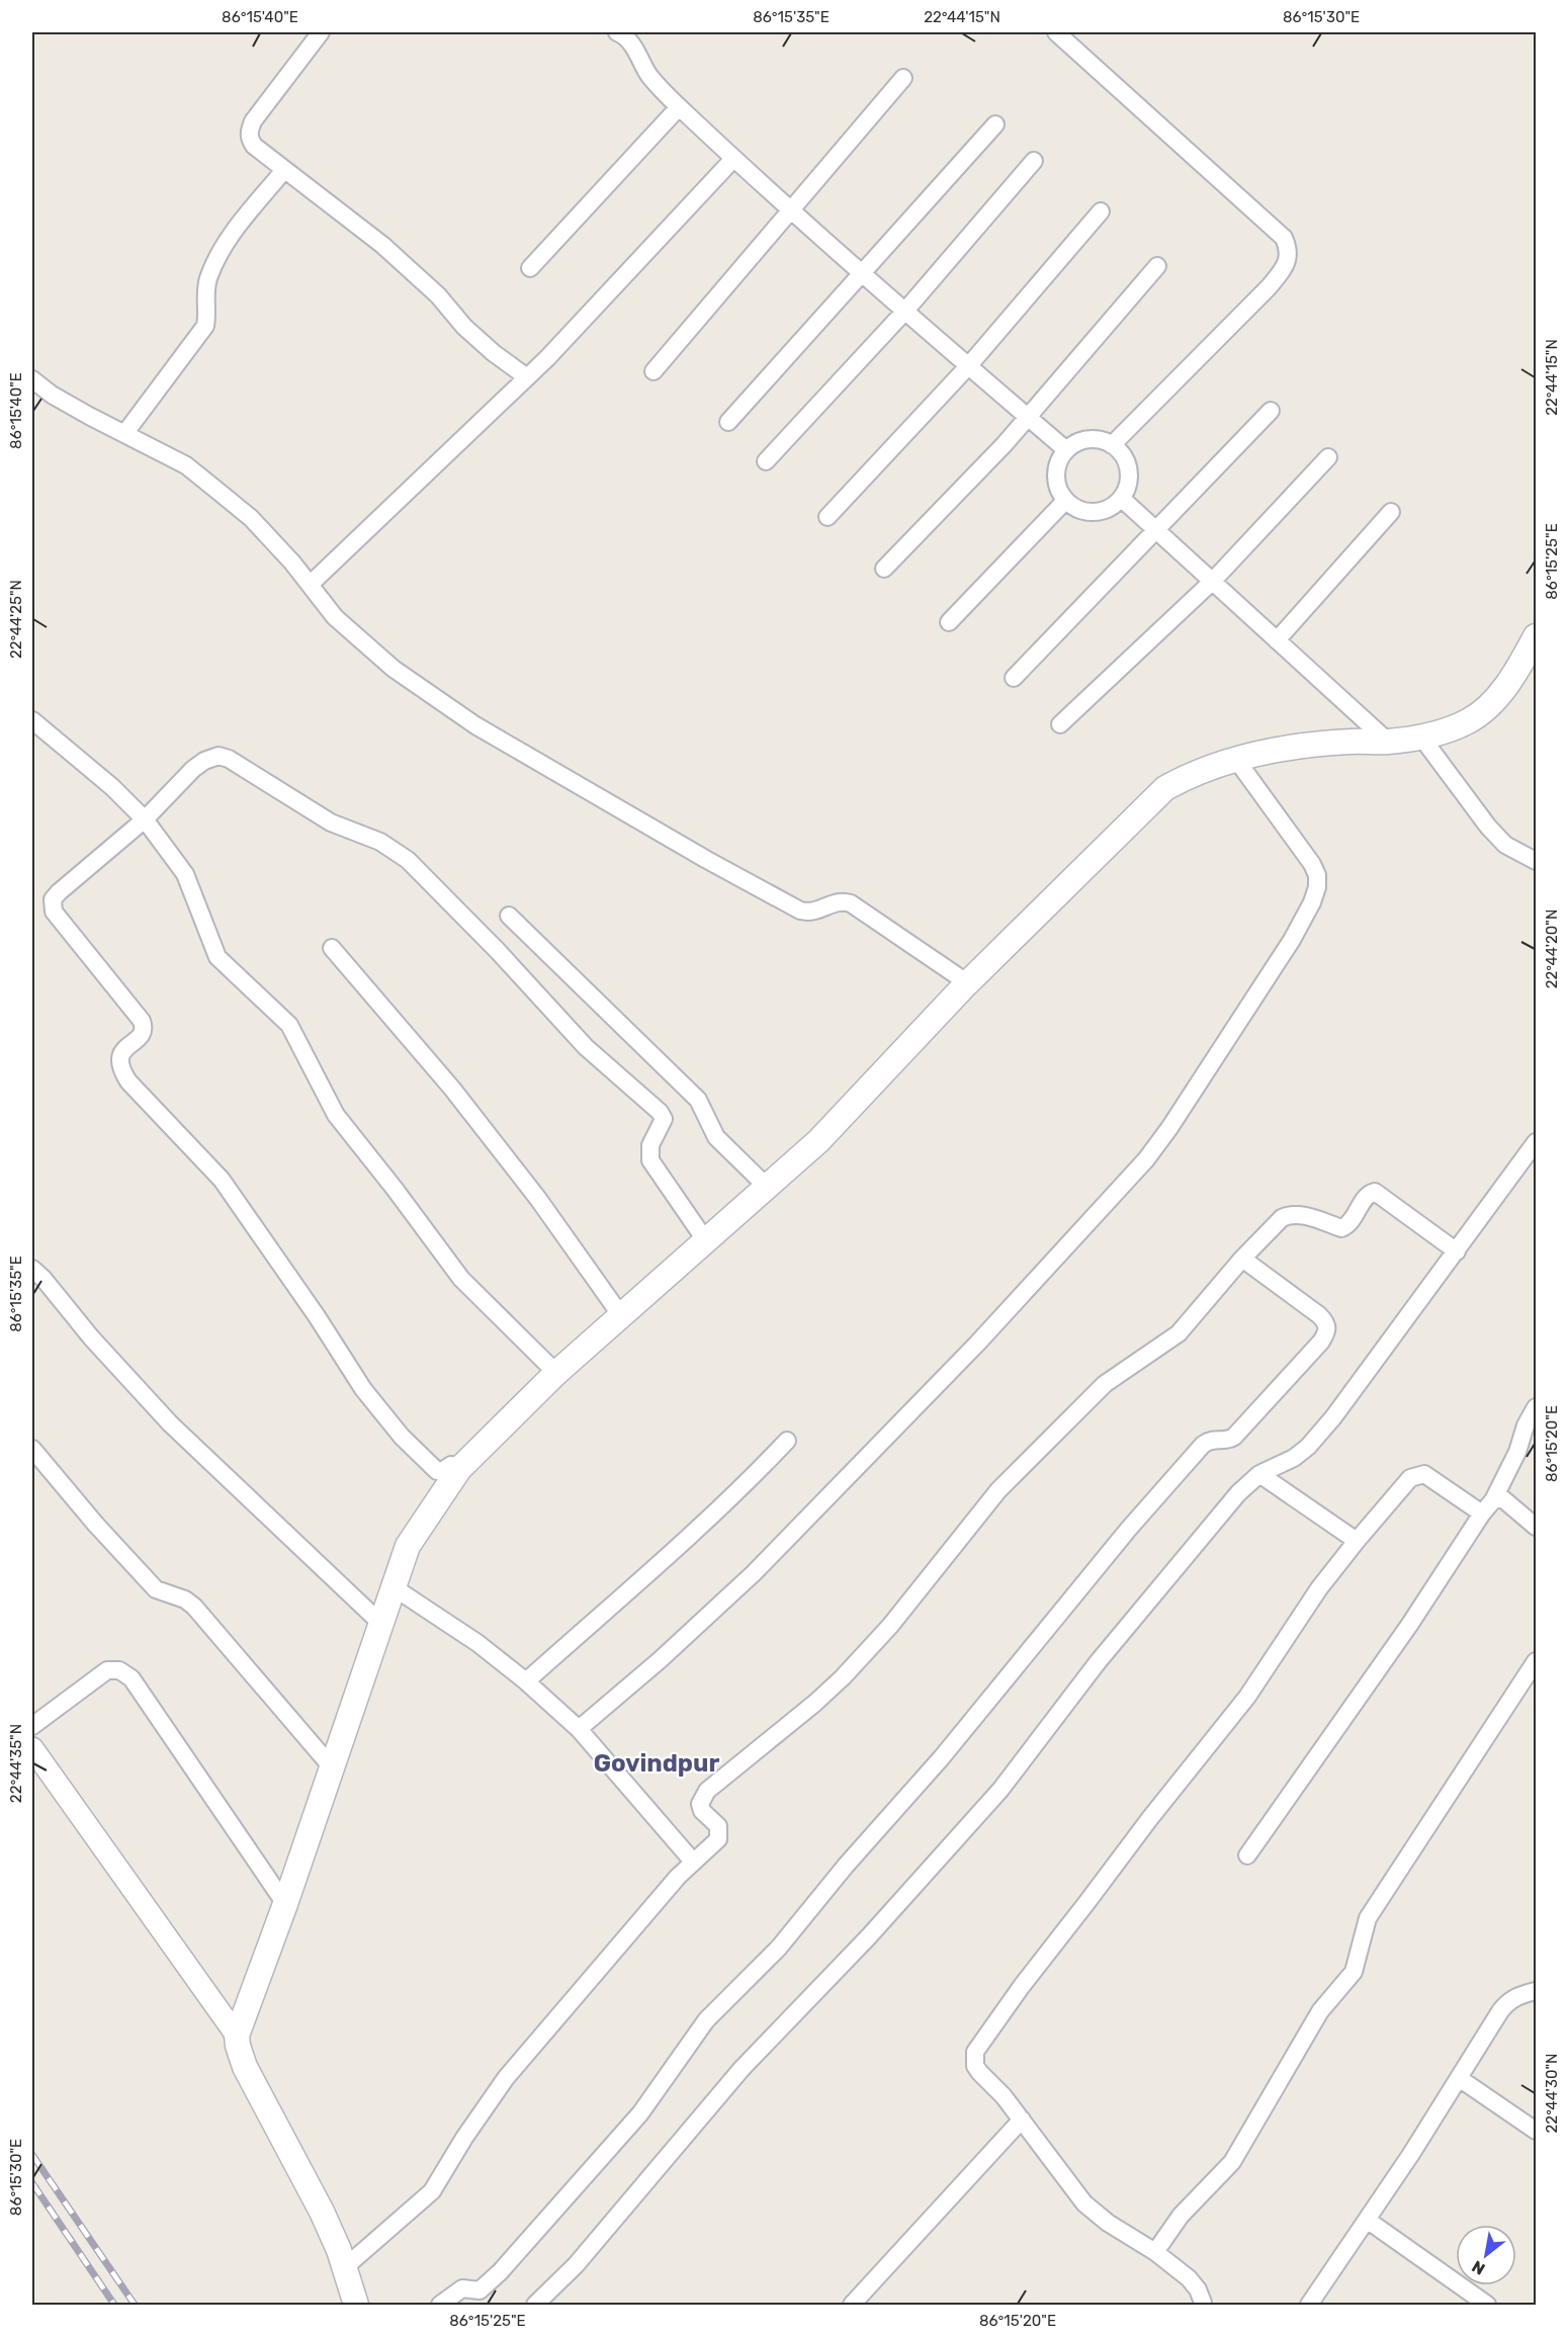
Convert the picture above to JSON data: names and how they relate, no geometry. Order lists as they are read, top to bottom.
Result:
{
  "districts": ["Govindpur"],
  "north": "bottom left",
  "coordinates": [
    "86°15'40\"E",
    "86°15'35\"E",
    "22°44'15\"N",
    "86°15'30\"E",
    "86°15'25\"E",
    "22°44'25\"N",
    "22°44'20\"N",
    "86°15'20\"E",
    "22°44'35\"N",
    "22°44'30\"N"
  ]
}
